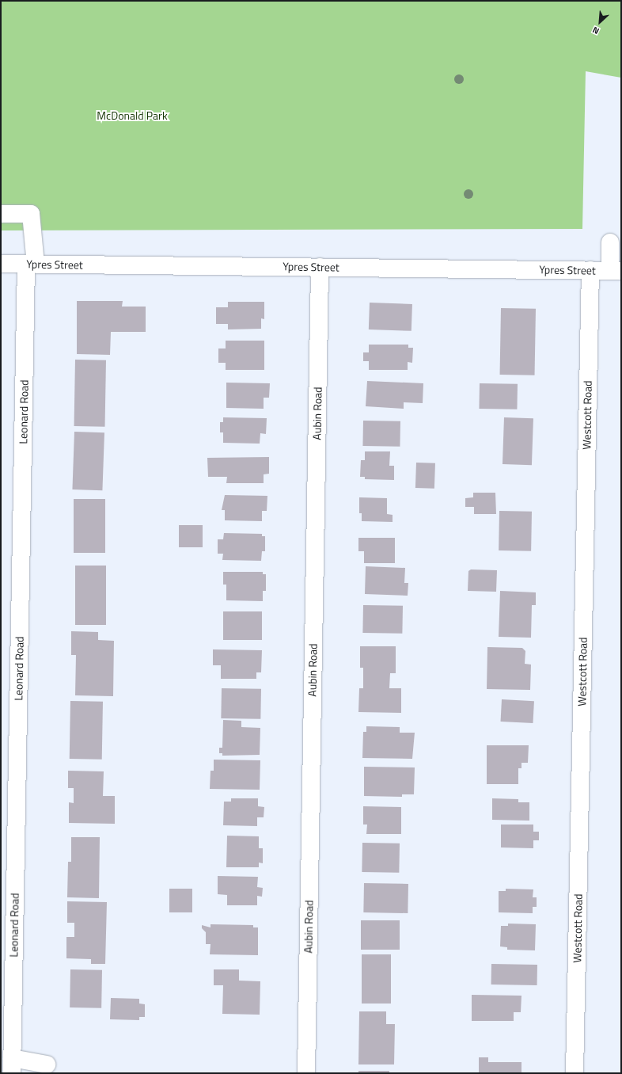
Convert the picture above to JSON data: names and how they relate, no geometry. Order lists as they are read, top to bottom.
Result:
{
  "streets": {
    "street": [
      "Ypres Street",
      "Leonard Road",
      "Aubin Road",
      "Westcott Road"
    ]
  },
  "crossings": [
    ["Ypres Street", "Leonard Road"],
    ["Ypres Street", "Aubin Road"],
    ["Ypres Street", "Westcott Road"]
  ],
  "parks": ["McDonald Park"],
  "north": "bottom left"
}
